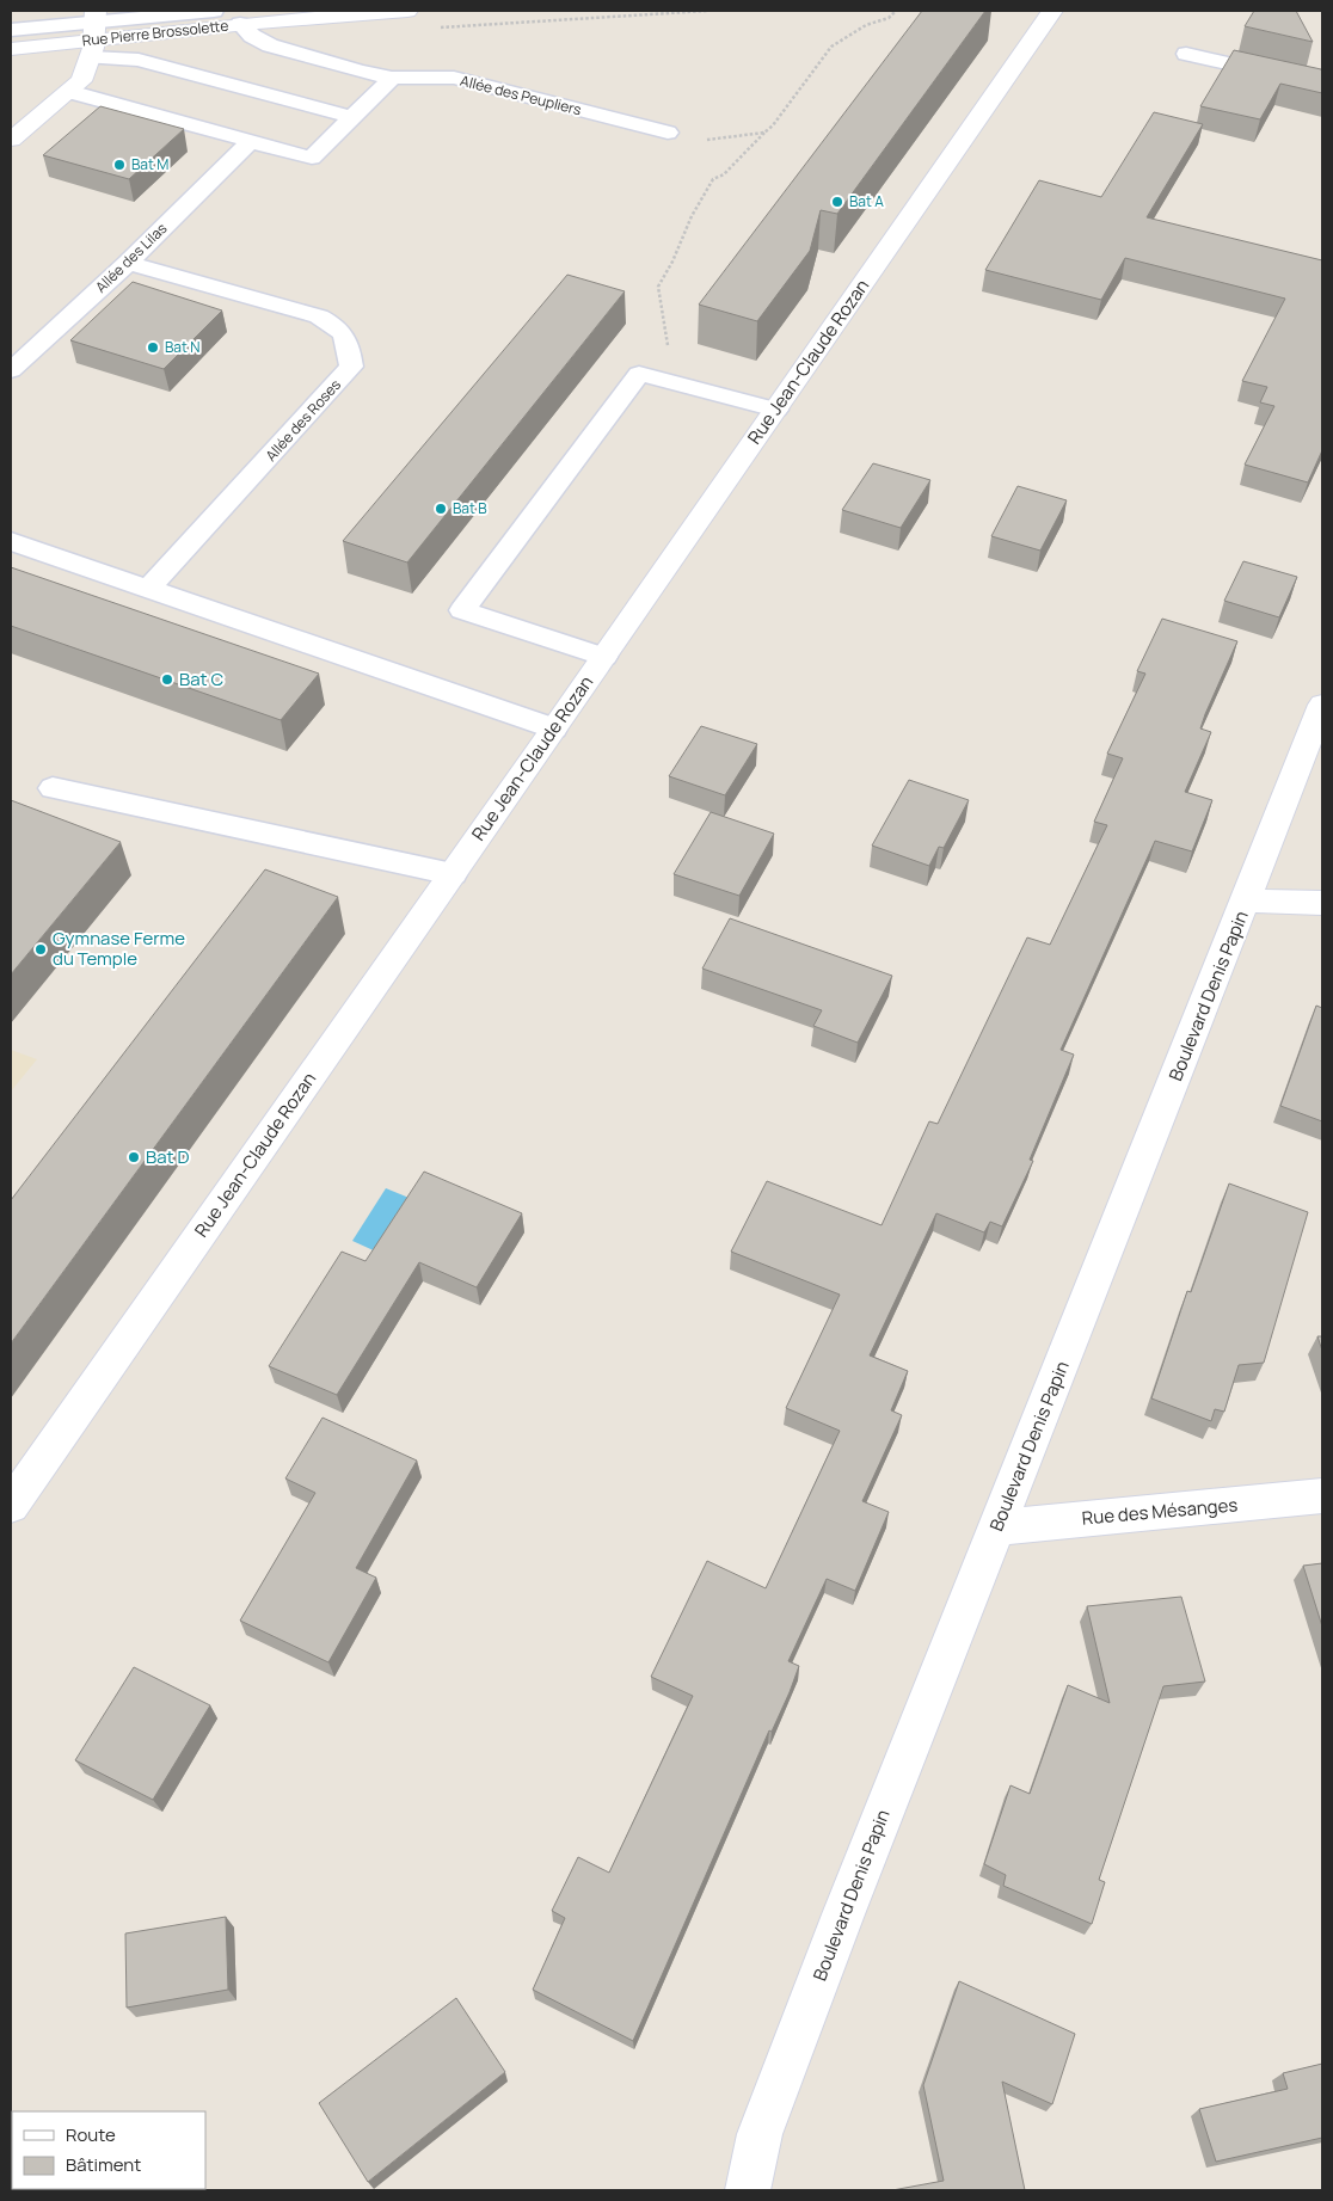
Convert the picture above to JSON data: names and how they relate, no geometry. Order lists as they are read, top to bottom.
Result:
{
  "streets": {
    "street": [
      "Rue Pierre Brossolette",
      "Rue Jean-Claude Rozan",
      "Boulevard Denis Papin",
      "Rue des Mésanges"
    ],
    "lane": ["Allée des Peupliers", "Allée des Lilas", "Allée des Roses"]
  },
  "crossings": [
    ["Rue Pierre Brossolette", "Allée des Peupliers"],
    ["Allée des Lilas", "Allée des Roses"],
    ["Boulevard Denis Papin", "Rue des Mésanges"]
  ],
  "places": [
    "Bat M",
    "Bat A",
    "Bat N",
    "Bat B",
    "Bat C",
    "Gymnase Ferme du Temple",
    "Bat D"
  ],
  "legend": ["Route", "Bâtiment"]
}
